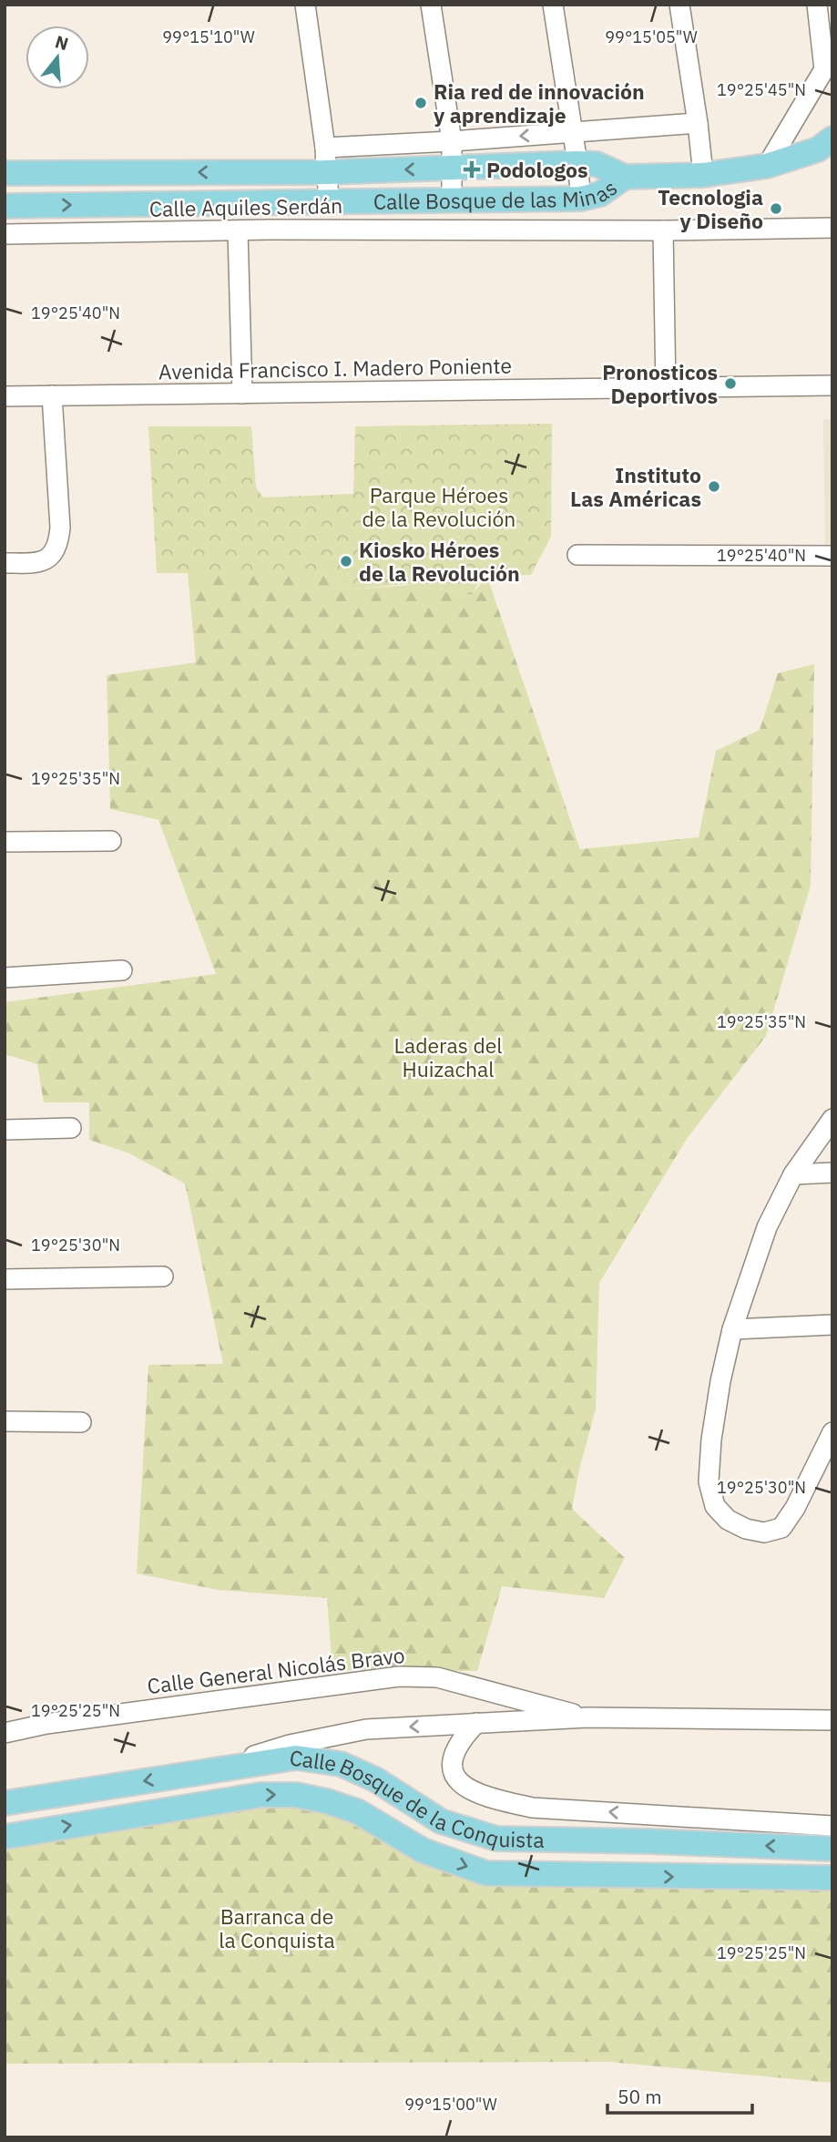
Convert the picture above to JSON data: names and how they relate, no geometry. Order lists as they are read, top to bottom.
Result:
{
  "streets": {
    "main road": ["Calle Bosque de las Minas", "Calle Bosque de la Conquista"],
    "street": ["Calle Aquiles Serdán", "Avenida Francisco I. Madero Poniente", "Calle General Nicolás Bravo"]
  },
  "crossings": [
    ["Calle General Nicolás Bravo", "Calle Bosque de la Conquista"]
  ],
  "parks": ["Parque Héroes de la Revolución", "Laderas del Huizachal", "Barranca de la Conquista"],
  "places": {
    "other": [
      "Ria red de innovación y aprendizaje",
      "Tecnologia y Diseño",
      "Pronosticos Deportivos",
      "Instituto Las Américas",
      "Kiosko Héroes de la Revolución"
    ],
    "health": ["Podologos"]
  },
  "scale_bar": "50 m",
  "north": "top",
  "coordinates": [
    "99°15'10\"W",
    "99°15'05\"W",
    "19°25'45\"N",
    "19°25'40\"N",
    "19°25'35\"N",
    "19°25'30\"N",
    "19°25'25\"N",
    "99°15'00\"W"
  ]
}
